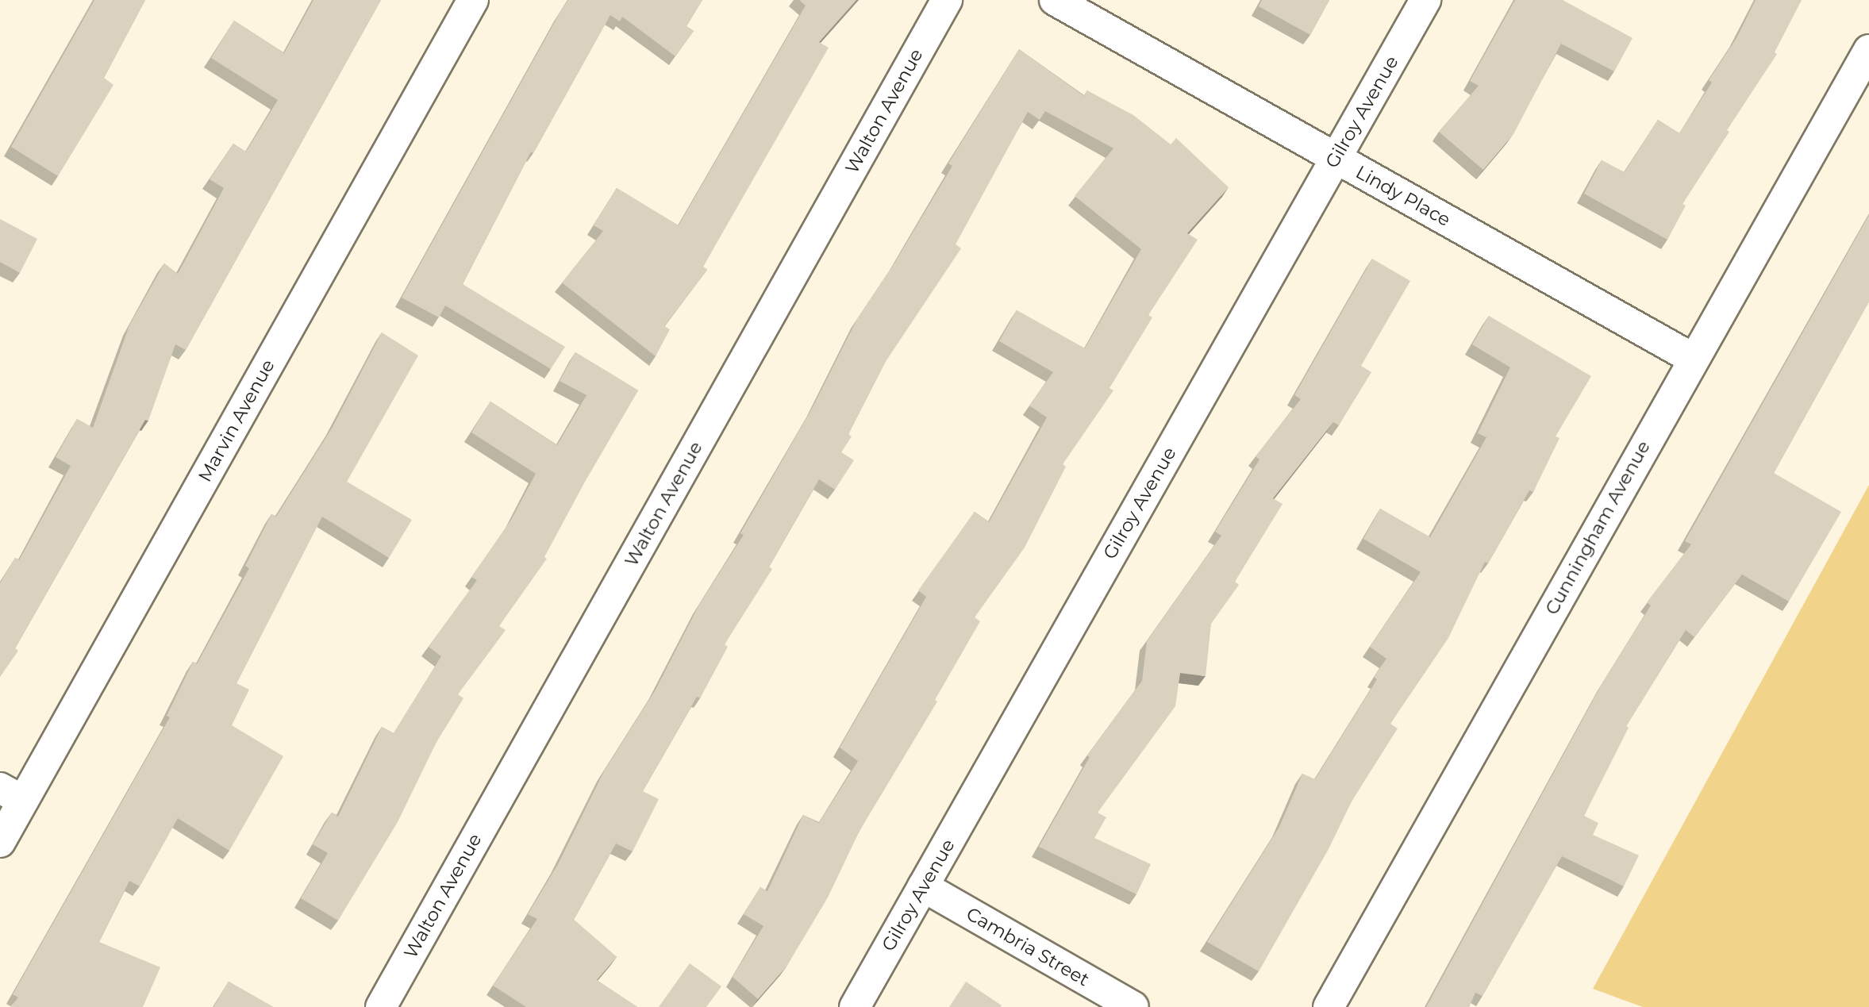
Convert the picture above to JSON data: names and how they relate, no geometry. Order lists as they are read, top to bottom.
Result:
{
  "streets": {
    "street": [
      "Walton Avenue",
      "Gilroy Avenue",
      "Lindy Place",
      "Marvin Avenue",
      "Cunningham Avenue",
      "Cambria Street"
    ]
  },
  "crossings": [
    ["Gilroy Avenue", "Lindy Place"],
    ["Gilroy Avenue", "Cambria Street"],
    ["Lindy Place", "Cunningham Avenue"]
  ]
}
